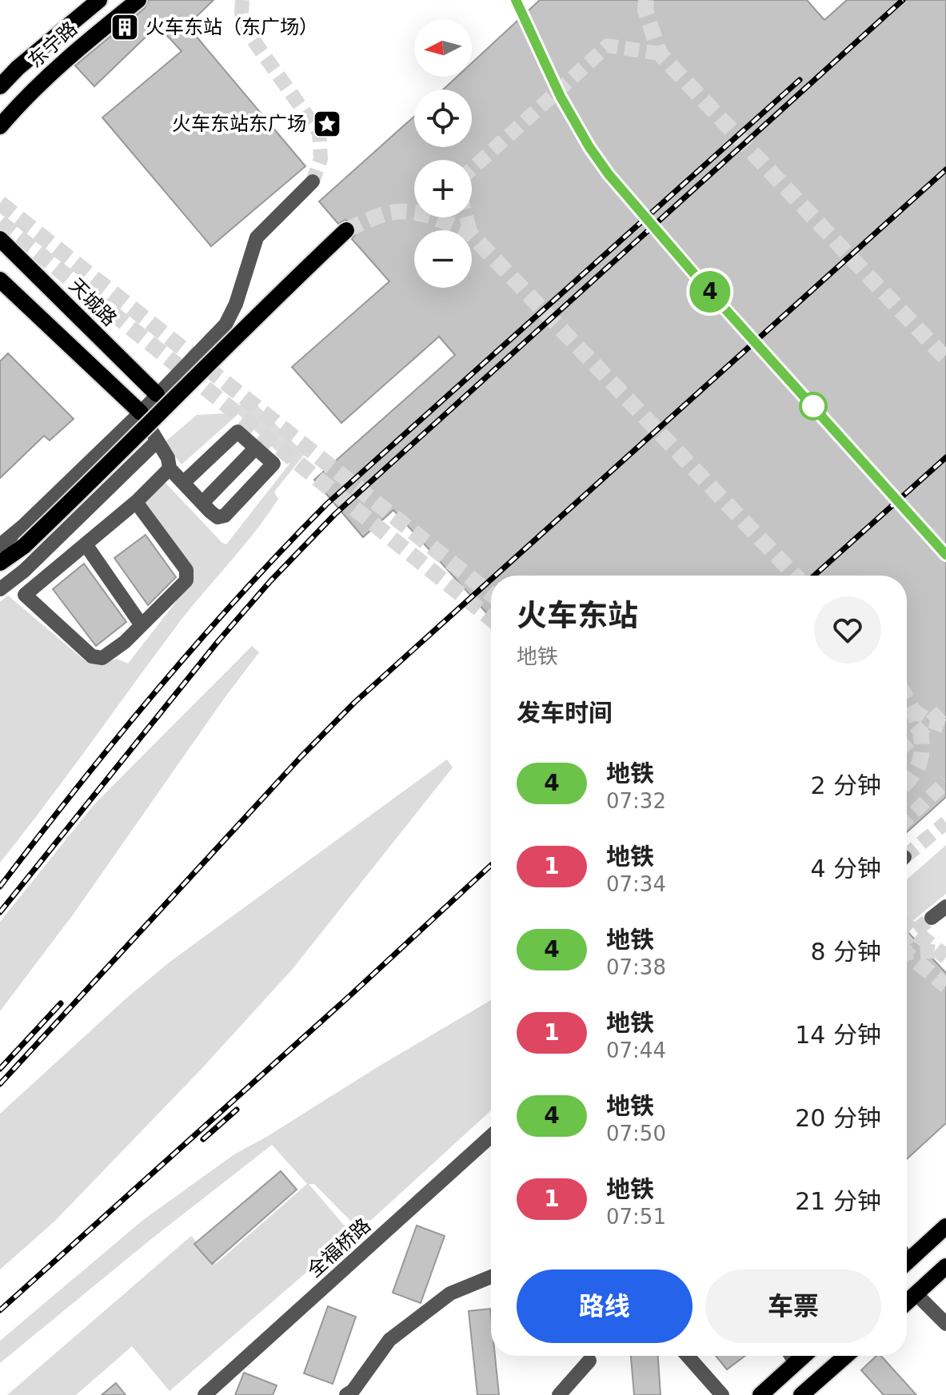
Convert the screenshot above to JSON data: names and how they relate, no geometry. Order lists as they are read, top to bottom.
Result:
{
  "streets": {
    "main road": ["东宁路", "天城路"],
    "street": ["全福桥路"]
  },
  "places": {
    "building": ["火车东站（东广场）"],
    "place": ["火车东站东广场"]
  },
  "lines": ["metro line 4"],
  "north": "left",
  "page": {
    "on_map": "4",
    "map_buttons": ["+", "−"],
    "heading": [
      ["火车东站", "地铁"],
      "发车时间"
    ],
    "list": [
      {
        "mark": "4",
        "name": "地铁",
        "note": "07:32",
        "value": "2 分钟"
      },
      {
        "mark": "1",
        "name": "地铁",
        "note": "07:34",
        "value": "4 分钟"
      },
      {
        "mark": "4",
        "name": "地铁",
        "note": "07:38",
        "value": "8 分钟"
      },
      {
        "mark": "1",
        "name": "地铁",
        "note": "07:44",
        "value": "14 分钟"
      },
      {
        "mark": "4",
        "name": "地铁",
        "note": "07:50",
        "value": "20 分钟"
      },
      {
        "mark": "1",
        "name": "地铁",
        "note": "07:51",
        "value": "21 分钟"
      }
    ],
    "buttons": ["路线", "车票"]
  }
}
